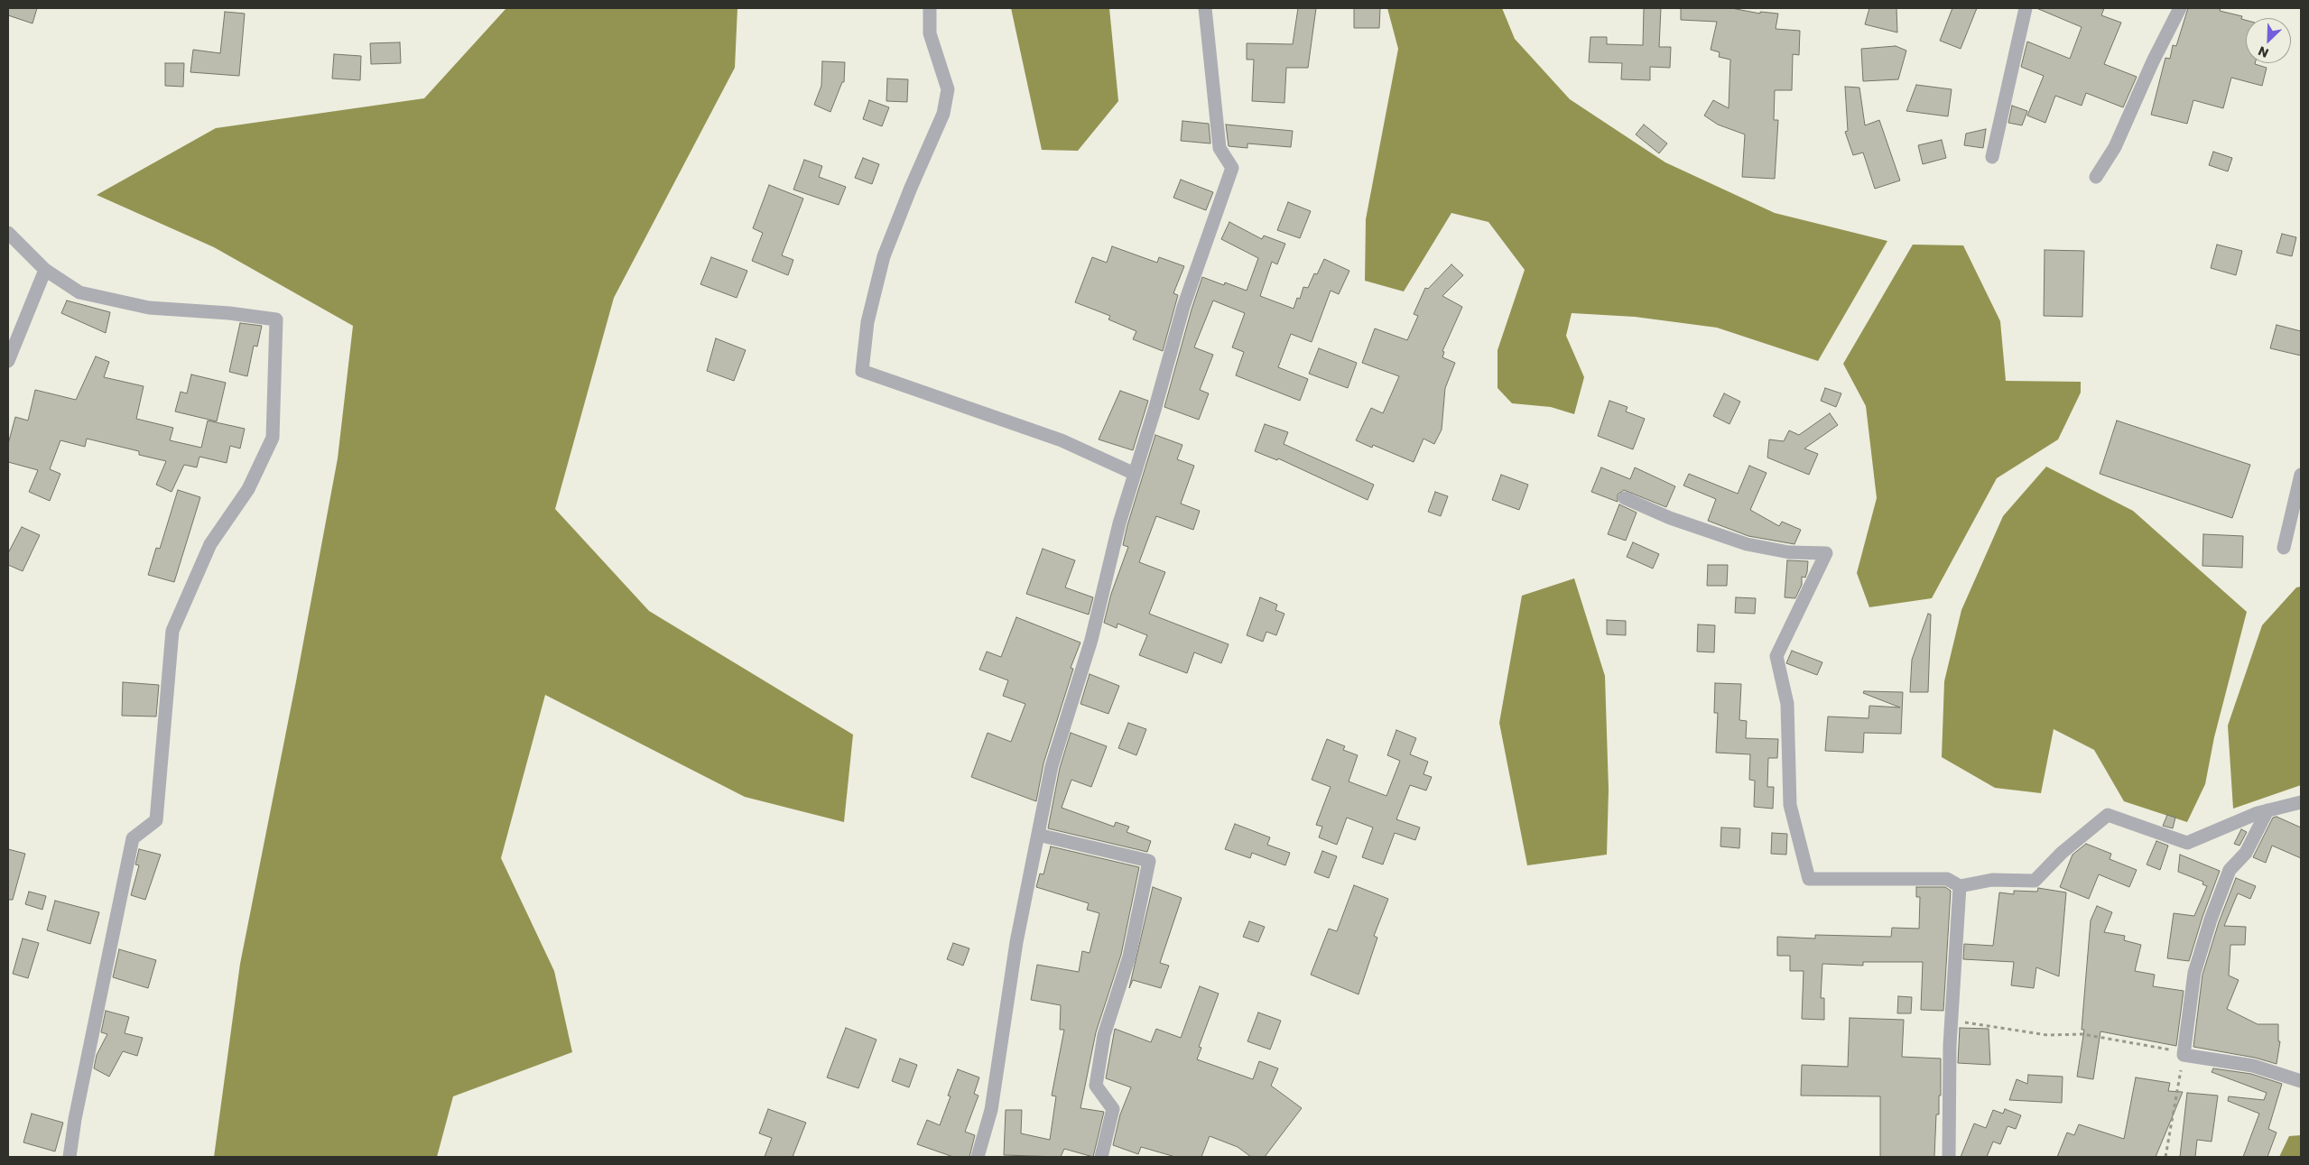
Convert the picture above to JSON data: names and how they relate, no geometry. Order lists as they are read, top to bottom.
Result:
{
  "north": "bottom left"
}
